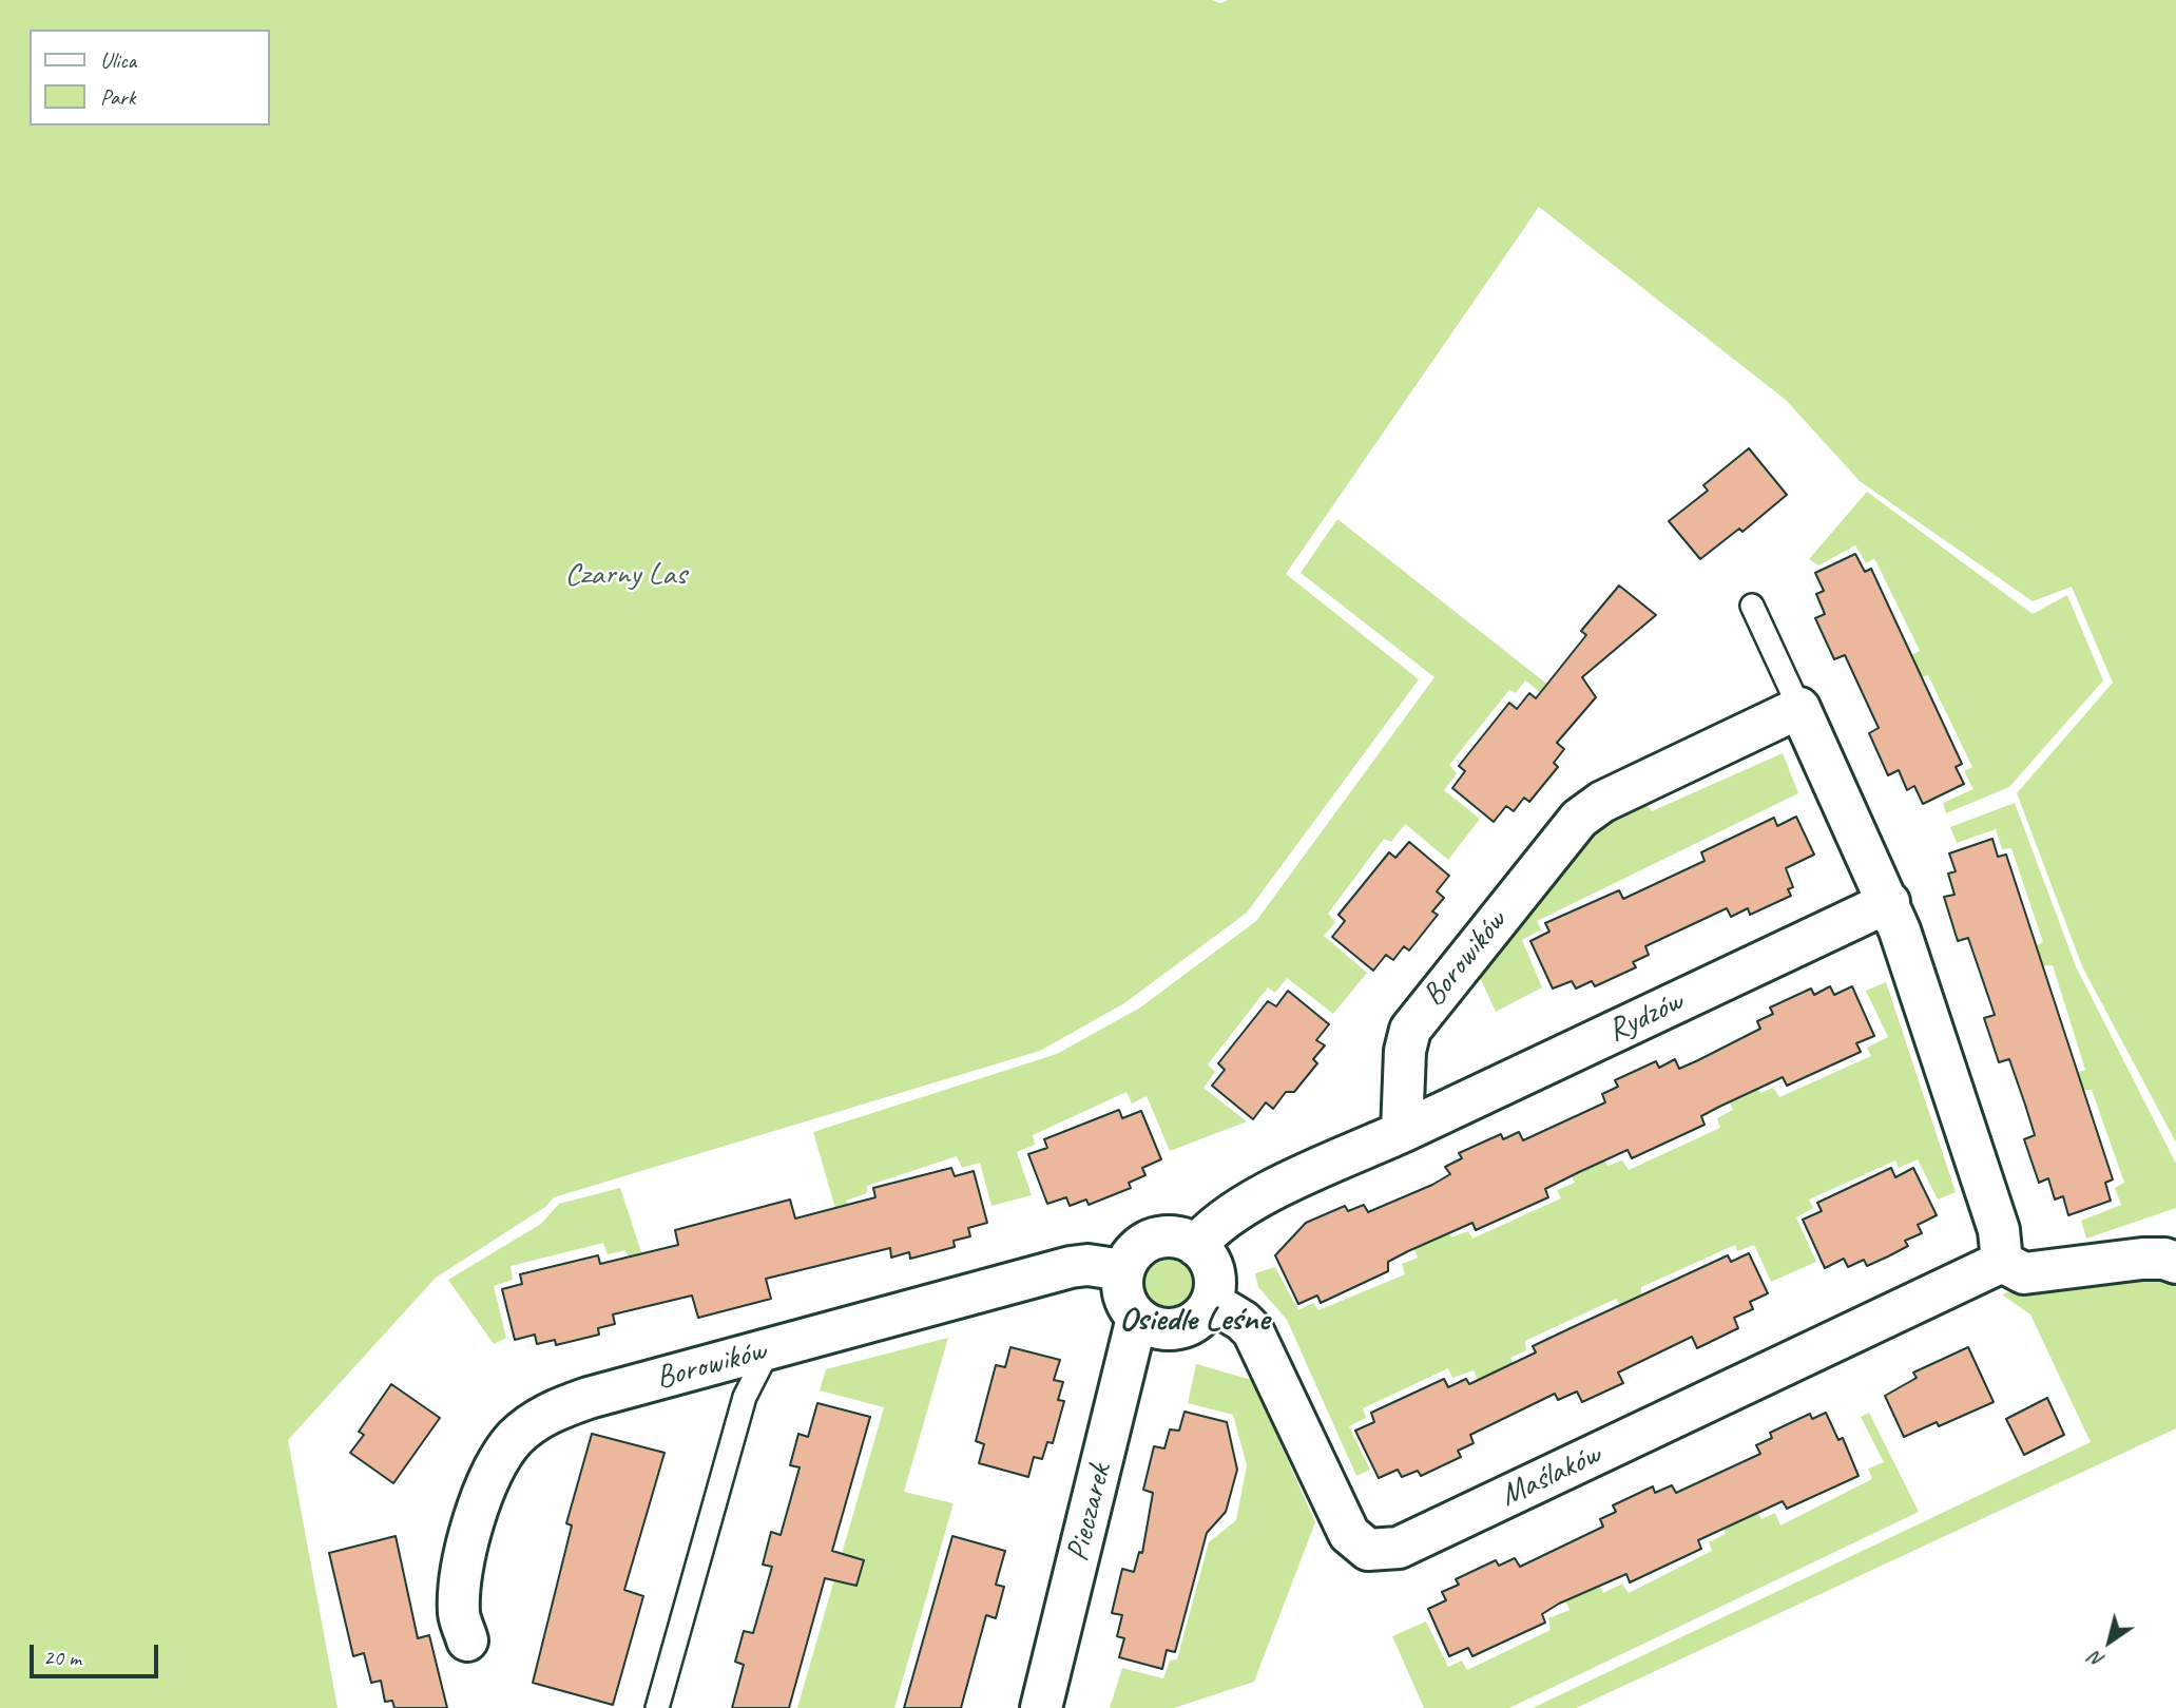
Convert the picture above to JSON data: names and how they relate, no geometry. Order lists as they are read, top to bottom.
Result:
{
  "streets": {
    "street": [
      "Borowików",
      "Rydzów",
      "Maślaków",
      "Pieczarek"
    ]
  },
  "crossings": [
    ["Borowików", "Rydzów"],
    ["Borowików", "Maślaków"],
    ["Borowików", "Pieczarek"],
    ["Maślaków", "Pieczarek"]
  ],
  "districts": ["Osiedle Leśne"],
  "parks": ["Czarny Las"],
  "legend": ["Ulica", "Park"],
  "scale_bar": "20 m",
  "north": "bottom left"
}
